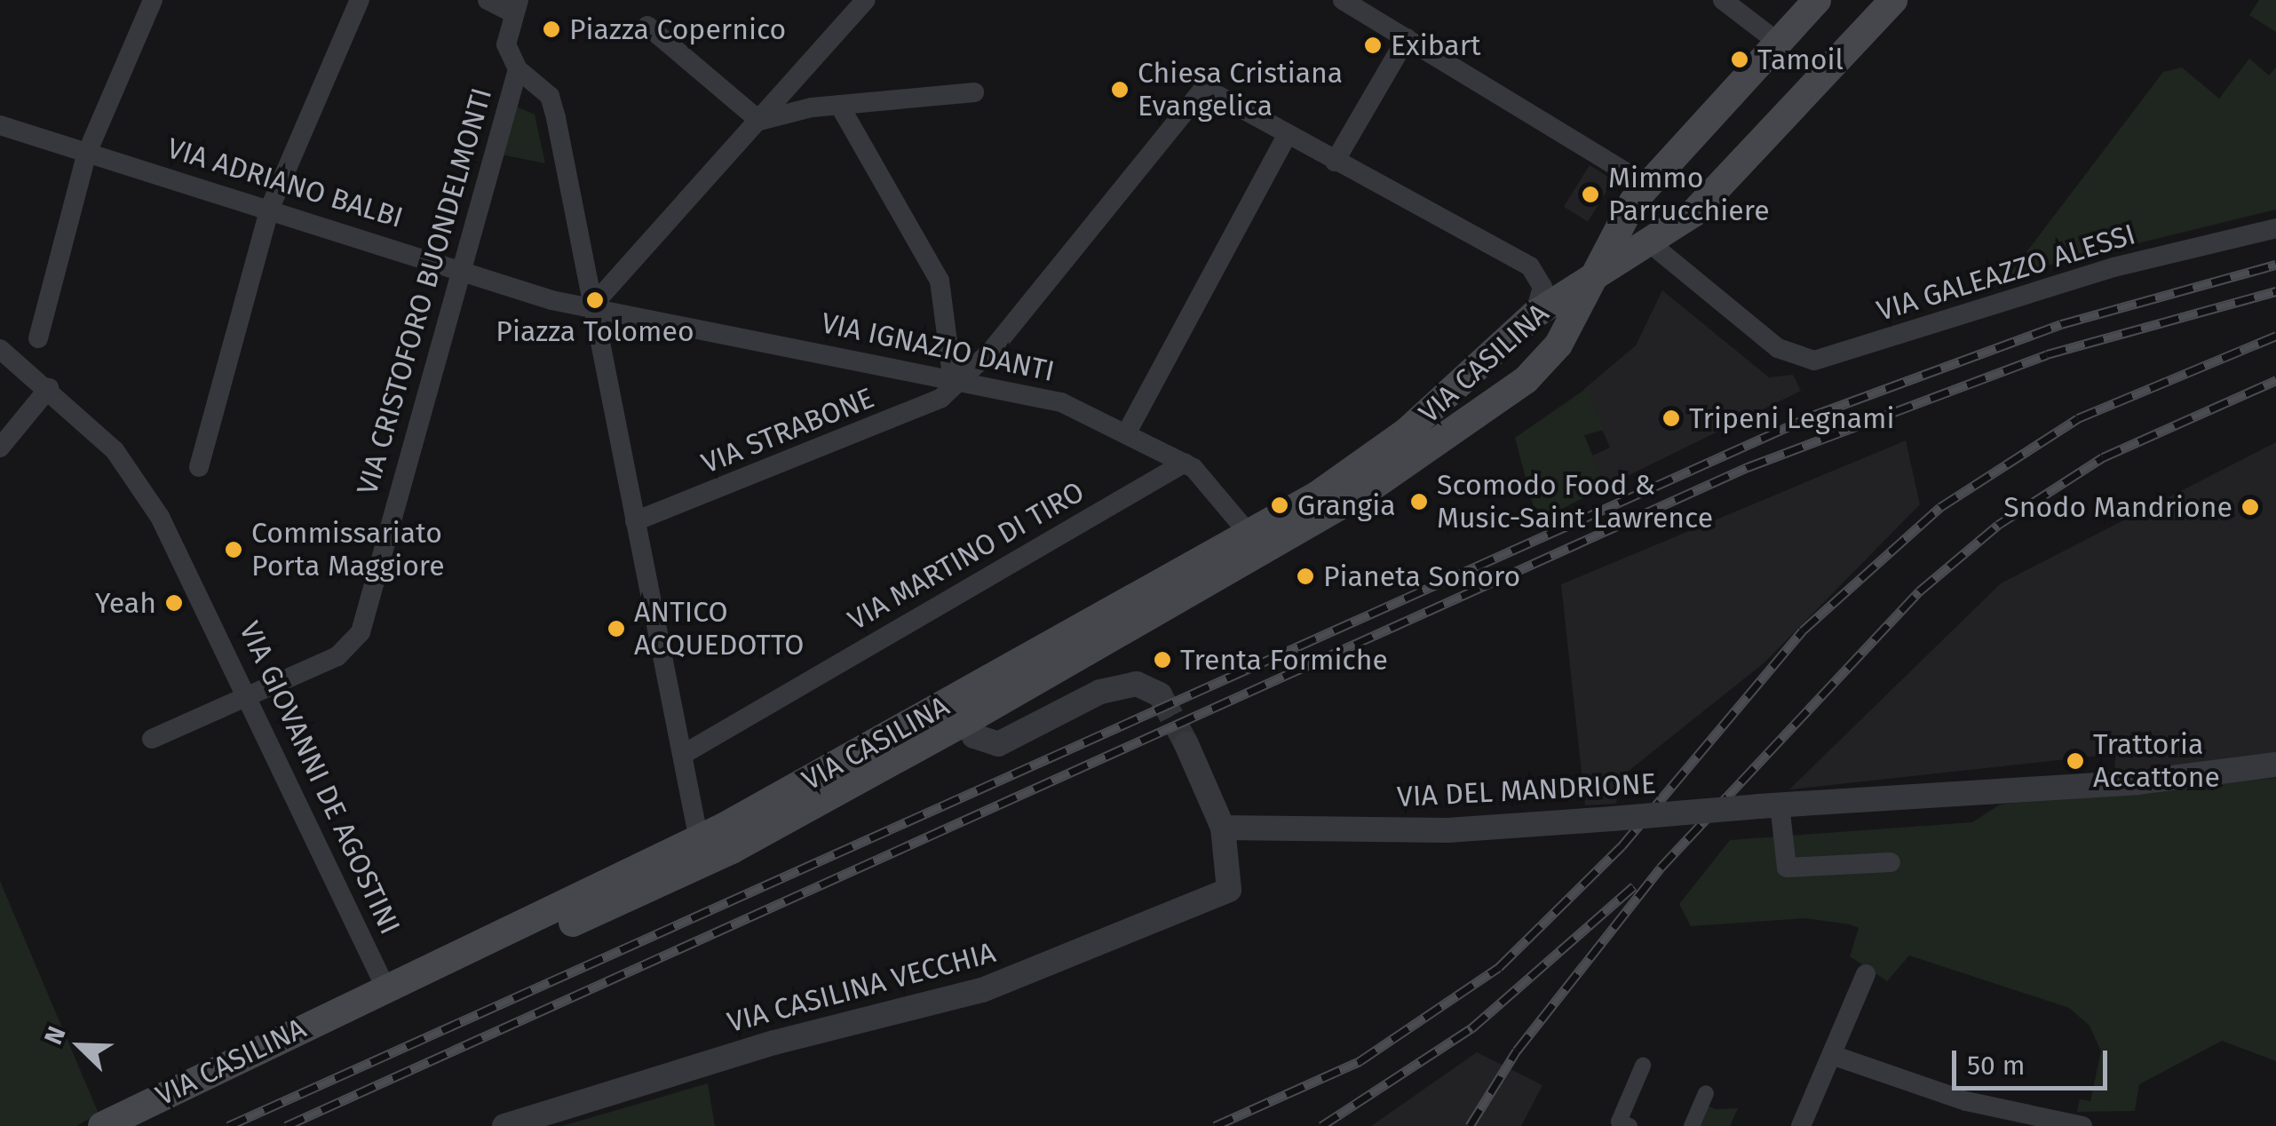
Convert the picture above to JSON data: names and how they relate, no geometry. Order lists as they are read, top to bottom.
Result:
{
  "streets": {
    "main road": ["VIA CASILINA"],
    "street": [
      "VIA ADRIANO BALBI",
      "VIA GALEAZZO ALESSI",
      "VIA CRISTOFORO BUONDELMONTI",
      "VIA IGNAZIO DANTI",
      "VIA STRABONE",
      "VIA MARTINO DI TIRO",
      "VIA GIOVANNI DE AGOSTINI",
      "VIA DEL MANDRIONE",
      "VIA CASILINA VECCHIA"
    ]
  },
  "crossings": [
    ["VIA ADRIANO BALBI", "VIA CRISTOFORO BUONDELMONTI"],
    ["VIA ADRIANO BALBI", "VIA IGNAZIO DANTI"],
    ["VIA GALEAZZO ALESSI", "VIA CASILINA"],
    ["VIA CRISTOFORO BUONDELMONTI", "VIA GIOVANNI DE AGOSTINI"],
    ["VIA IGNAZIO DANTI", "VIA CASILINA"],
    ["VIA IGNAZIO DANTI", "VIA STRABONE"],
    ["VIA IGNAZIO DANTI", "VIA MARTINO DI TIRO"],
    ["VIA CASILINA", "VIA GIOVANNI DE AGOSTINI"],
    ["VIA DEL MANDRIONE", "VIA CASILINA VECCHIA"]
  ],
  "places": [
    "Piazza Copernico",
    "Exibart",
    "Tamoil",
    "Chiesa Cristiana Evangelica",
    "Mimmo Parrucchiere",
    "Piazza Tolomeo",
    "Tripeni Legnami",
    "Scomodo Food & Music-Saint Lawrence",
    "Grangia",
    "Snodo Mandrione",
    "Commissariato Porta Maggiore",
    "Pianeta Sonoro",
    "Yeah",
    "ANTICO ACQUEDOTTO",
    "Trenta Formiche",
    "Trattoria Accattone"
  ],
  "scale_bar": "50 m",
  "north": "top left"
}
